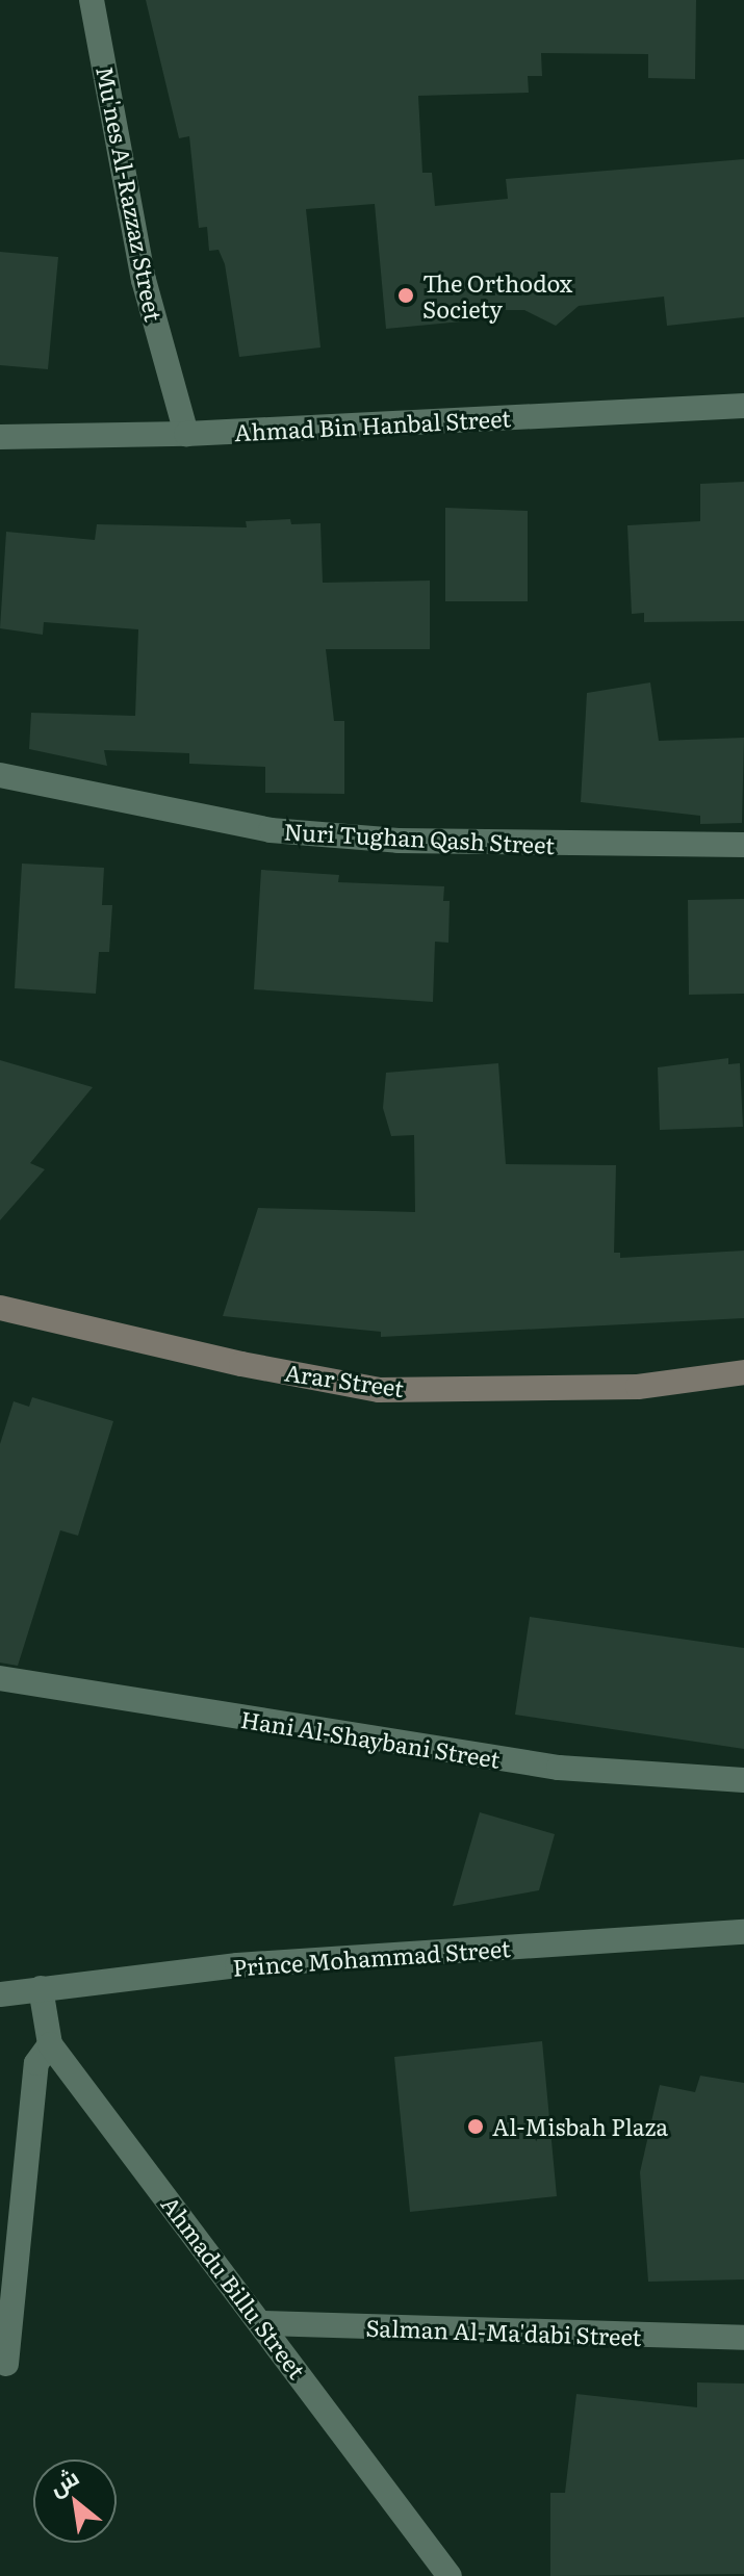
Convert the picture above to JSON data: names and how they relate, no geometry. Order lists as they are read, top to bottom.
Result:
{
  "streets": {
    "main road": ["Arar Street"],
    "street": [
      "Mu'nes Al-Razzaz Street",
      "Ahmad Bin Hanbal Street",
      "Nuri Tughan Qash Street",
      "Hani Al-Shaybani Street",
      "Prince Mohammad Street",
      "Ahmadu Billu Street",
      "Salman Al-Ma'dabi Street"
    ]
  },
  "crossings": [
    ["Mu'nes Al-Razzaz Street", "Ahmad Bin Hanbal Street"],
    ["Prince Mohammad Street", "Ahmadu Billu Street"],
    ["Ahmadu Billu Street", "Salman Al-Ma'dabi Street"]
  ],
  "places": ["The Orthodox Society", "Al-Misbah Plaza"],
  "north": "top left"
}
